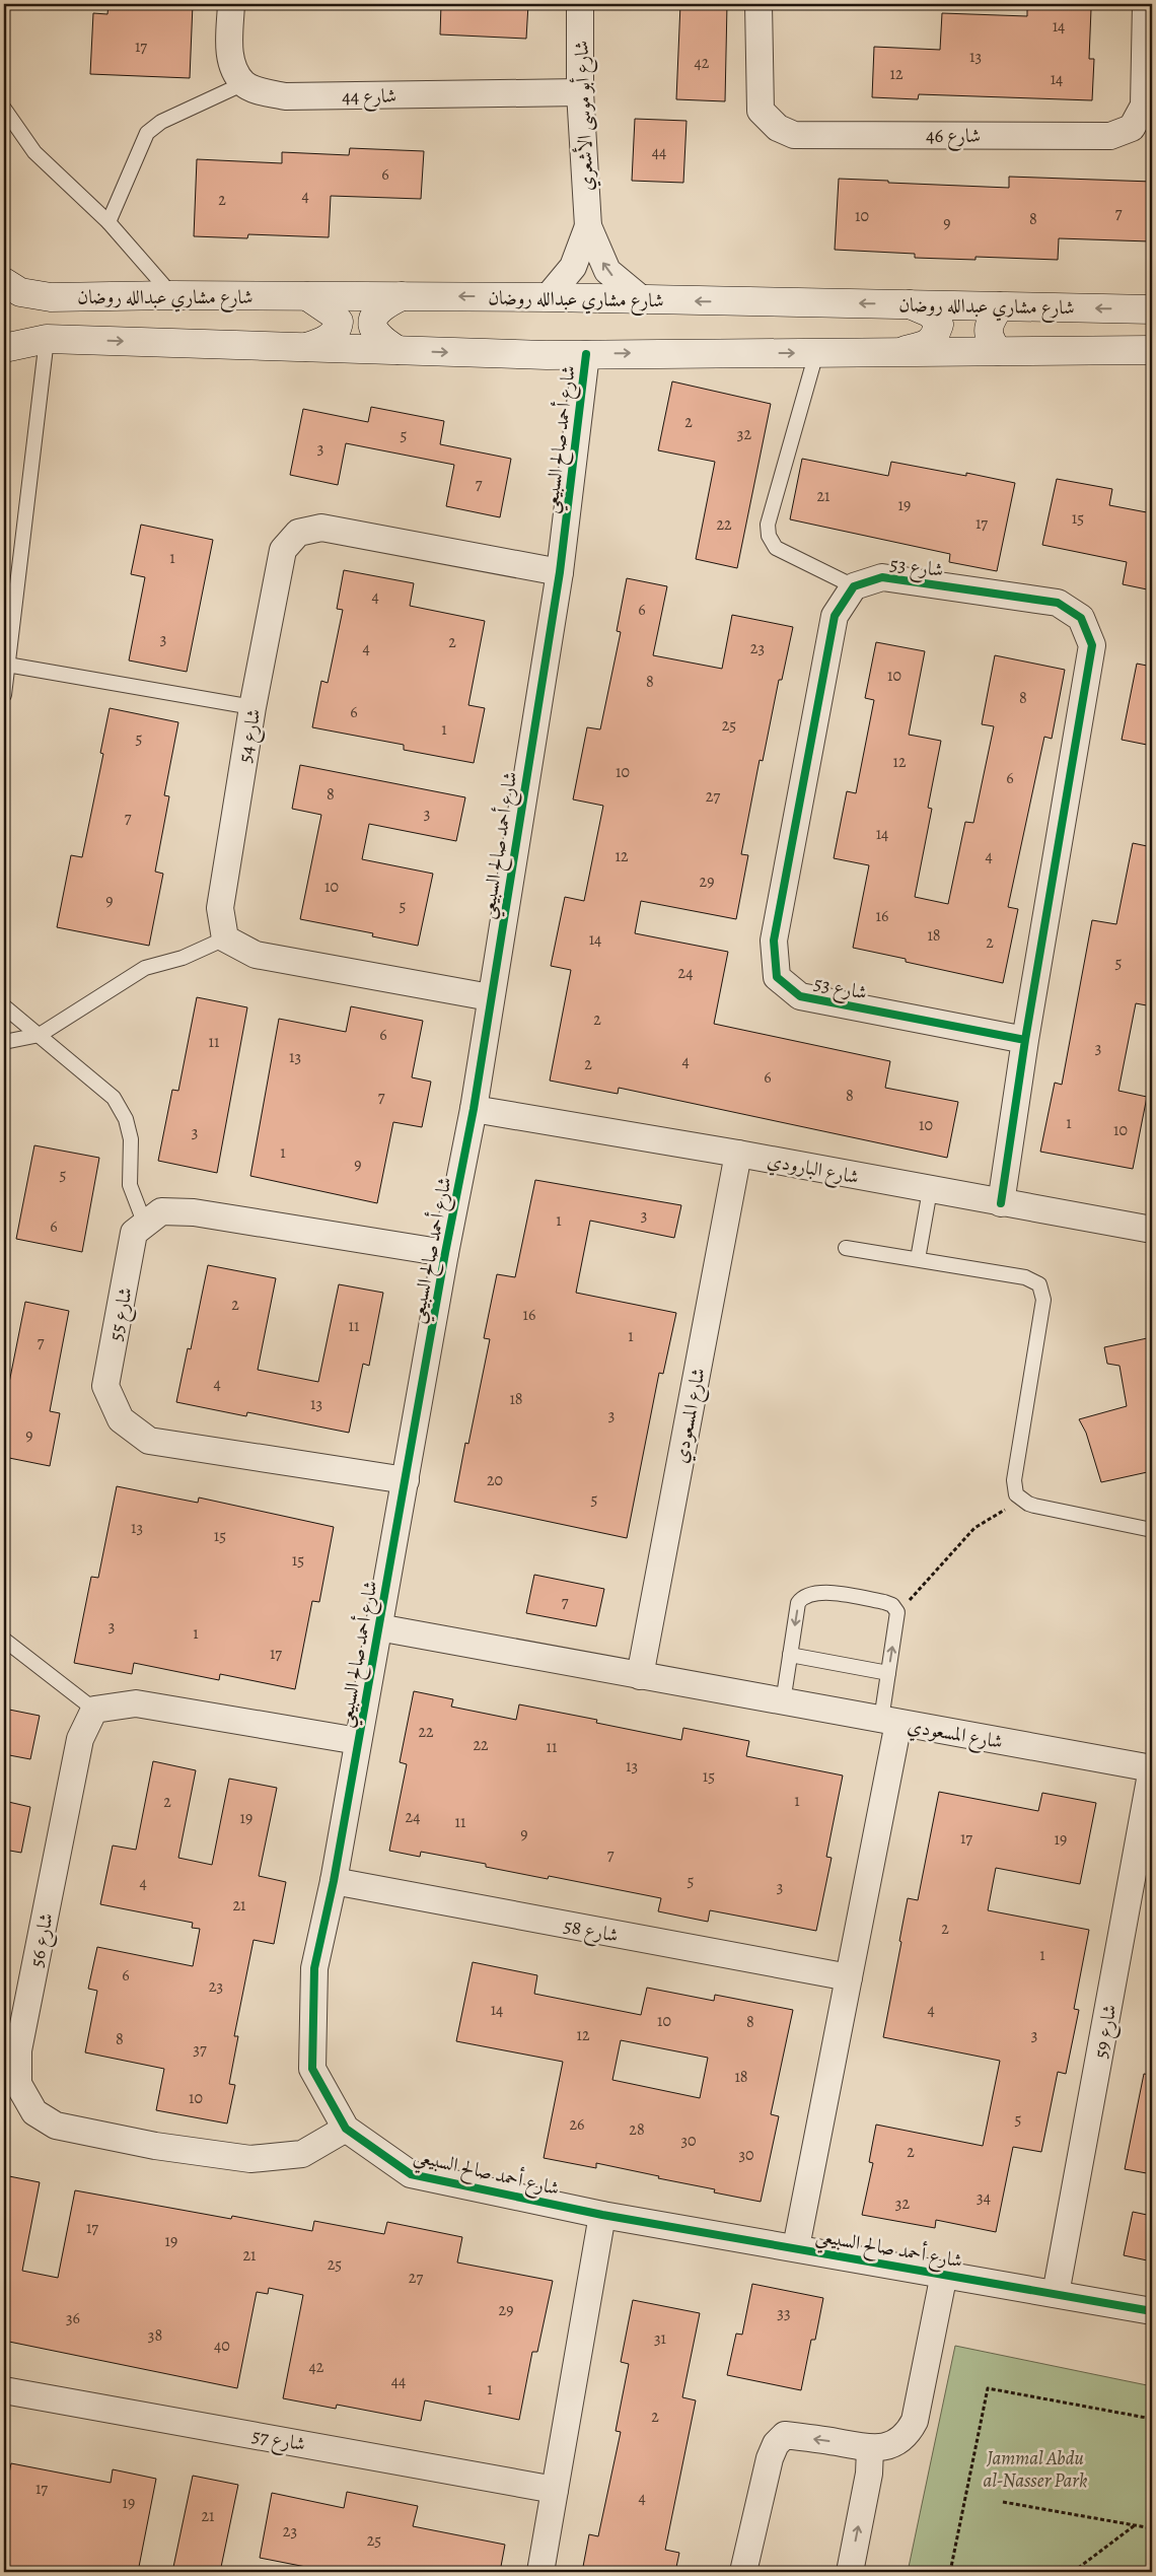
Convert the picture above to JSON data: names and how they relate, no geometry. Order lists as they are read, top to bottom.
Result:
{
  "streets": {
    "street": [
      "شارع 44",
      "شارع أبو موسى الأشعري",
      "شارع 46",
      "شارع مشاري عبدالله روضان",
      "شارع أحمد صالح السبيعي",
      "شارع 53",
      "شارع 54",
      "شارع البارودي",
      "شارع 55",
      "شارع المسعودي",
      "شارع 58",
      "شارع 56",
      "شارع 59",
      "شارع 57"
    ]
  },
  "crossings": [
    ["شارع 44", "شارع أبو موسى الأشعري"],
    ["شارع أبو موسى الأشعري", "شارع مشاري عبدالله روضان"],
    ["شارع أحمد صالح السبيعي", "شارع 54"],
    ["شارع أحمد صالح السبيعي", "شارع البارودي"],
    ["شارع أحمد صالح السبيعي", "شارع 55"],
    ["شارع أحمد صالح السبيعي", "شارع المسعودي"],
    ["شارع أحمد صالح السبيعي", "شارع 58"],
    ["شارع أحمد صالح السبيعي", "شارع 56"],
    ["شارع أحمد صالح السبيعي", "شارع 59"],
    ["شارع 53", "شارع البارودي"],
    ["شارع البارودي", "شارع المسعودي"],
    ["شارع المسعودي", "شارع 59"]
  ],
  "parks": ["Jammal Abdu al-Nasser Park"],
  "house_numbers": [
    "14",
    "17",
    "13",
    "42",
    "12",
    "14",
    "44",
    "6",
    "4",
    "2",
    "7",
    "10",
    "8",
    "9",
    "2",
    "32",
    "5",
    "3",
    "7",
    "21",
    "19",
    "15",
    "17",
    "22",
    "1",
    "4",
    "6",
    "3",
    "2",
    "4",
    "23",
    "10",
    "8",
    "8",
    "6",
    "25",
    "1",
    "5",
    "12",
    "10",
    "6",
    "8",
    "27",
    "3",
    "7",
    "14",
    "12",
    "4",
    "29",
    "10",
    "9",
    "5",
    "16",
    "18",
    "14",
    "2",
    "5",
    "24",
    "2",
    "6",
    "11",
    "3",
    "13",
    "4",
    "2",
    "6",
    "8",
    "7",
    "1",
    "10",
    "10",
    "3",
    "1",
    "9",
    "5",
    "3",
    "1",
    "6",
    "2",
    "16",
    "11",
    "1",
    "7",
    "4",
    "18",
    "13",
    "3",
    "9",
    "20",
    "5",
    "13",
    "15",
    "15",
    "7",
    "3",
    "1",
    "17",
    "22",
    "22",
    "11",
    "13",
    "15",
    "1",
    "2",
    "24",
    "19",
    "11",
    "9",
    "17",
    "19",
    "7",
    "5",
    "4",
    "3",
    "21",
    "2",
    "1",
    "6",
    "23",
    "14",
    "4",
    "10",
    "8",
    "12",
    "3",
    "8",
    "37",
    "18",
    "10",
    "5",
    "26",
    "28",
    "30",
    "2",
    "30",
    "34",
    "32",
    "17",
    "19",
    "21",
    "25",
    "27",
    "29",
    "33",
    "36",
    "38",
    "31",
    "40",
    "42",
    "44",
    "1",
    "2",
    "17",
    "4",
    "19",
    "21",
    "23",
    "25"
  ]
}
